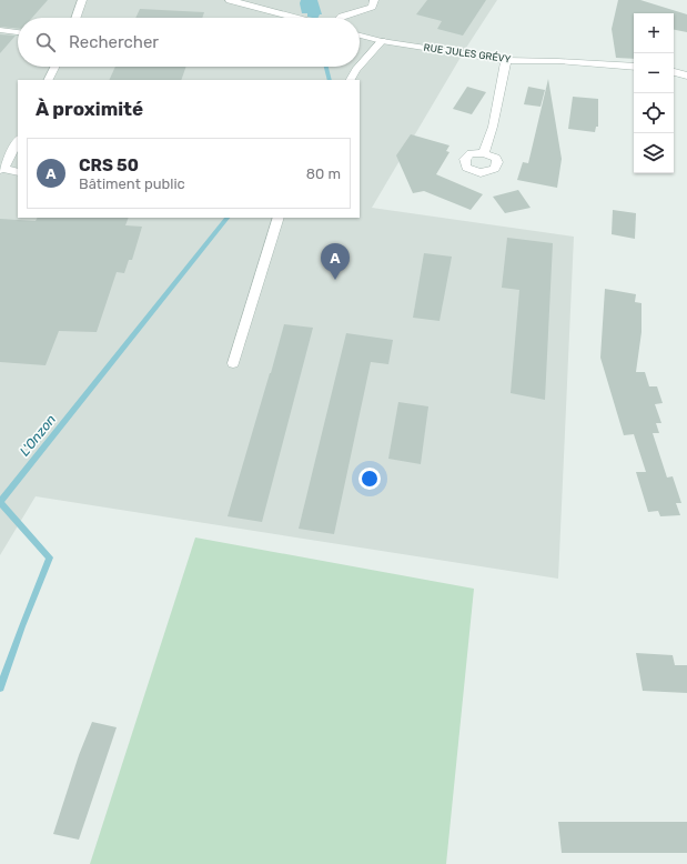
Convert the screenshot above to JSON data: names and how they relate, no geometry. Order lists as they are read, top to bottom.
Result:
{
  "streets": {
    "street": ["RUE JULES GRÉVY"]
  },
  "water": ["L'Onzon"],
  "page": {
    "map_buttons": ["+", "−"],
    "search": "Rechercher",
    "heading": "À proximité",
    "list": [
      {
        "mark": "A",
        "name": "CRS 50",
        "note": "Bâtiment public",
        "value": "80 m"
      }
    ],
    "pins": "A"
  }
}
